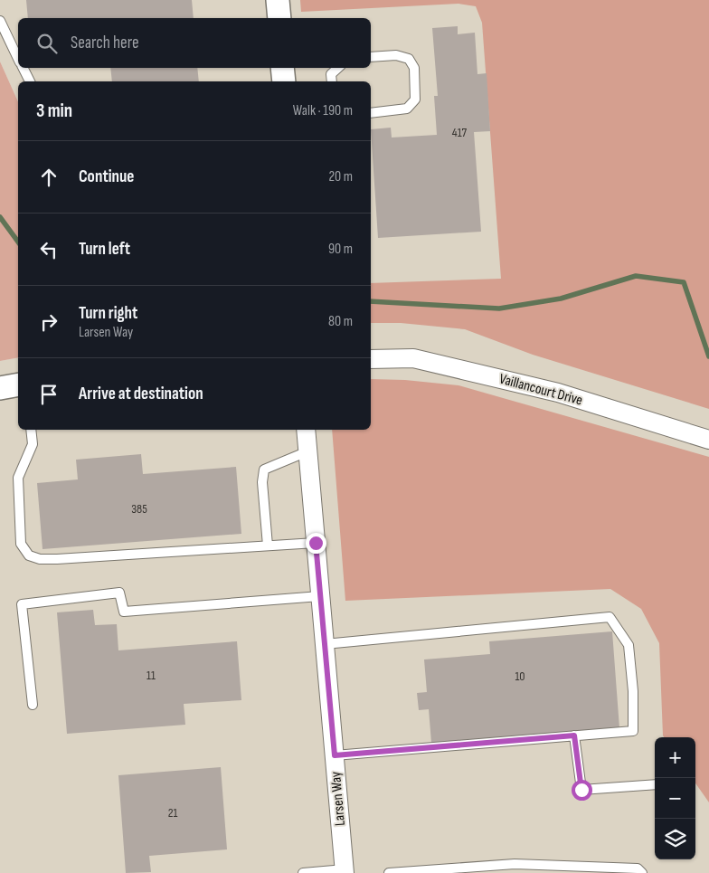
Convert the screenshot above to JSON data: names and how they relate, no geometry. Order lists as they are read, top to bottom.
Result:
{
  "streets": {
    "street": ["Vaillancourt Drive", "Larsen Way"]
  },
  "house_numbers": [
    "417",
    "385",
    "11",
    "10",
    "21"
  ],
  "page": {
    "search": "Search here",
    "heading": ["3 min", "Walk · 190 m"],
    "list": [
      ["Continue", "20 m"],
      ["Turn left", "90 m"],
      ["Turn right", "Larsen Way", "80 m"],
      "Arrive at destination"
    ],
    "map_buttons": ["+", "−"]
  }
}
